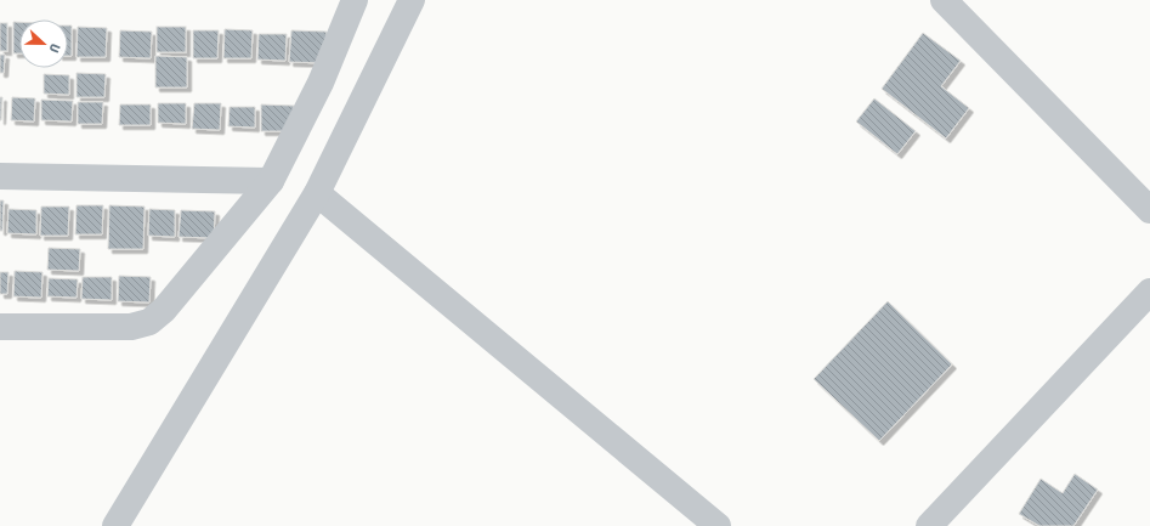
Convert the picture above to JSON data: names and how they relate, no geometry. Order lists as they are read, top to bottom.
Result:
{
  "north": "right"
}
